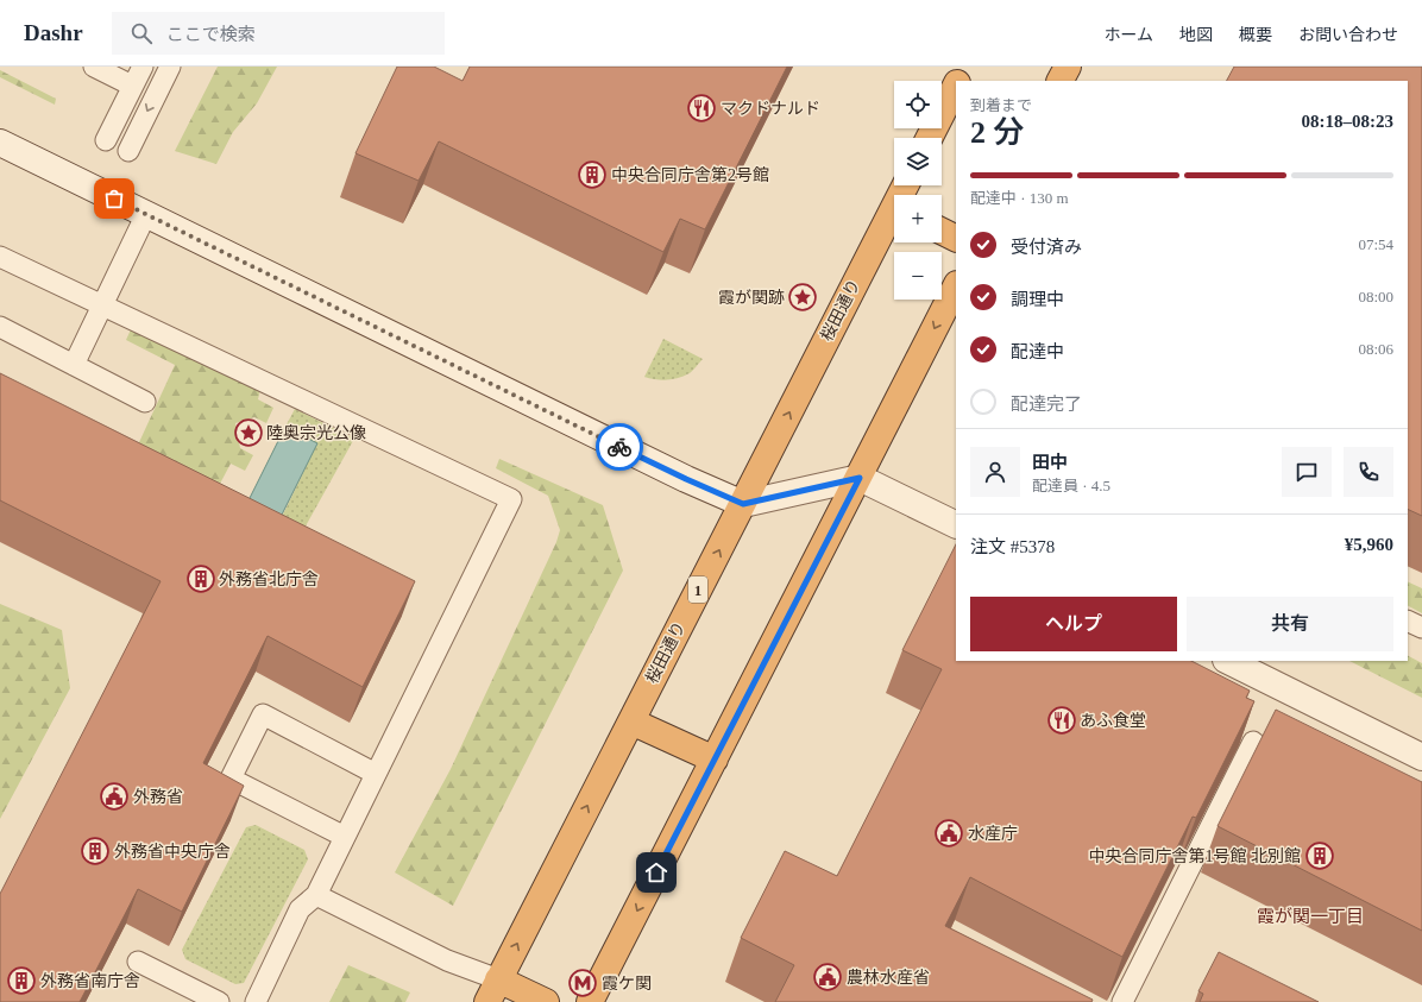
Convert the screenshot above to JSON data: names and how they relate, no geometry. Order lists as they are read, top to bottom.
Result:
{
  "streets": {
    "highway": ["桜田通り", "1"]
  },
  "districts": ["霞が関一丁目"],
  "places": {
    "restaurant": ["マクドナルド", "あふ食堂"],
    "building": [
      "中央合同庁舎第2号館",
      "外務省北庁舎",
      "外務省中央庁舎",
      "中央合同庁舎第1号館 北別館",
      "外務省南庁舎"
    ],
    "place": ["霞が関跡", "陸奥宗光公像"],
    "public building": ["外務省", "水産庁", "農林水産省"],
    "metro station": ["霞ケ関"]
  },
  "page": {
    "header": "Dashr",
    "search": "ここで検索",
    "nav": [
      "ホーム",
      "地図",
      "概要",
      "お問い合わせ"
    ],
    "map_buttons": ["+", "−"],
    "heading": ["2 分", "到着まで", "08:18–08:23"],
    "panel": [
      "田中",
      "配達員 · 4.5",
      "注文 #5378",
      "¥5,960"
    ],
    "bar": "配達中 · 130 m",
    "list": [
      ["受付済み", "07:54"],
      ["調理中", "08:00"],
      ["配達中", "08:06"],
      "配達完了"
    ],
    "buttons": ["ヘルプ", "共有"]
  }
}
